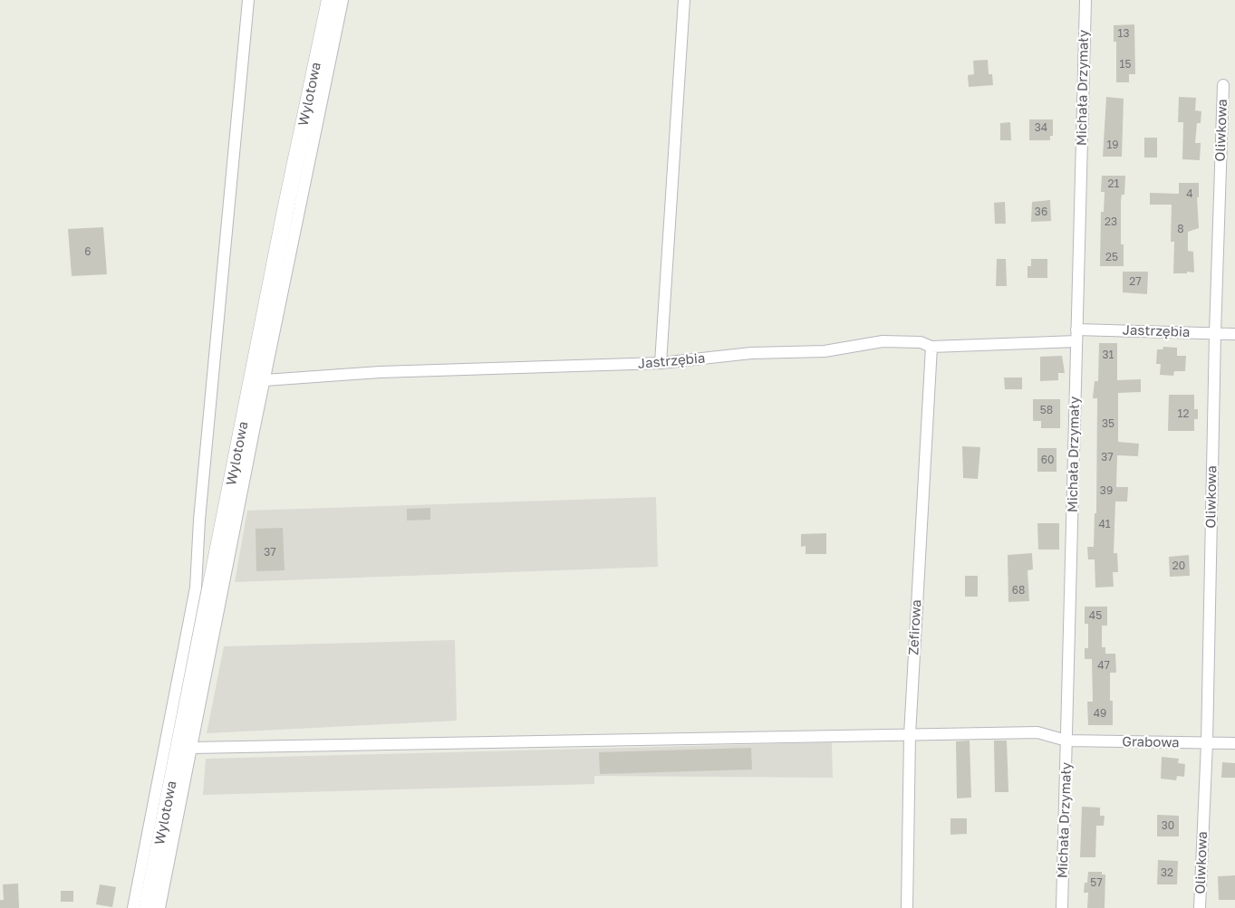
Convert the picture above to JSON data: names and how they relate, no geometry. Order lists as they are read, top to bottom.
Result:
{
  "streets": {
    "street": [
      "Michała Drzymały",
      "Wylotowa",
      "Oliwkowa",
      "Jastrzębia",
      "Zefirowa",
      "Grabowa"
    ]
  },
  "crossings": [
    ["Michała Drzymały", "Jastrzębia"],
    ["Michała Drzymały", "Grabowa"],
    ["Wylotowa", "Jastrzębia"],
    ["Wylotowa", "Grabowa"],
    ["Oliwkowa", "Jastrzębia"],
    ["Oliwkowa", "Grabowa"],
    ["Jastrzębia", "Zefirowa"],
    ["Zefirowa", "Grabowa"]
  ],
  "house_numbers": [
    "13",
    "15",
    "34",
    "19",
    "21",
    "4",
    "36",
    "23",
    "8",
    "6",
    "25",
    "27",
    "31",
    "58",
    "12",
    "35",
    "37",
    "60",
    "39",
    "41",
    "37",
    "20",
    "68",
    "45",
    "47",
    "49",
    "30",
    "32",
    "57"
  ]
}
